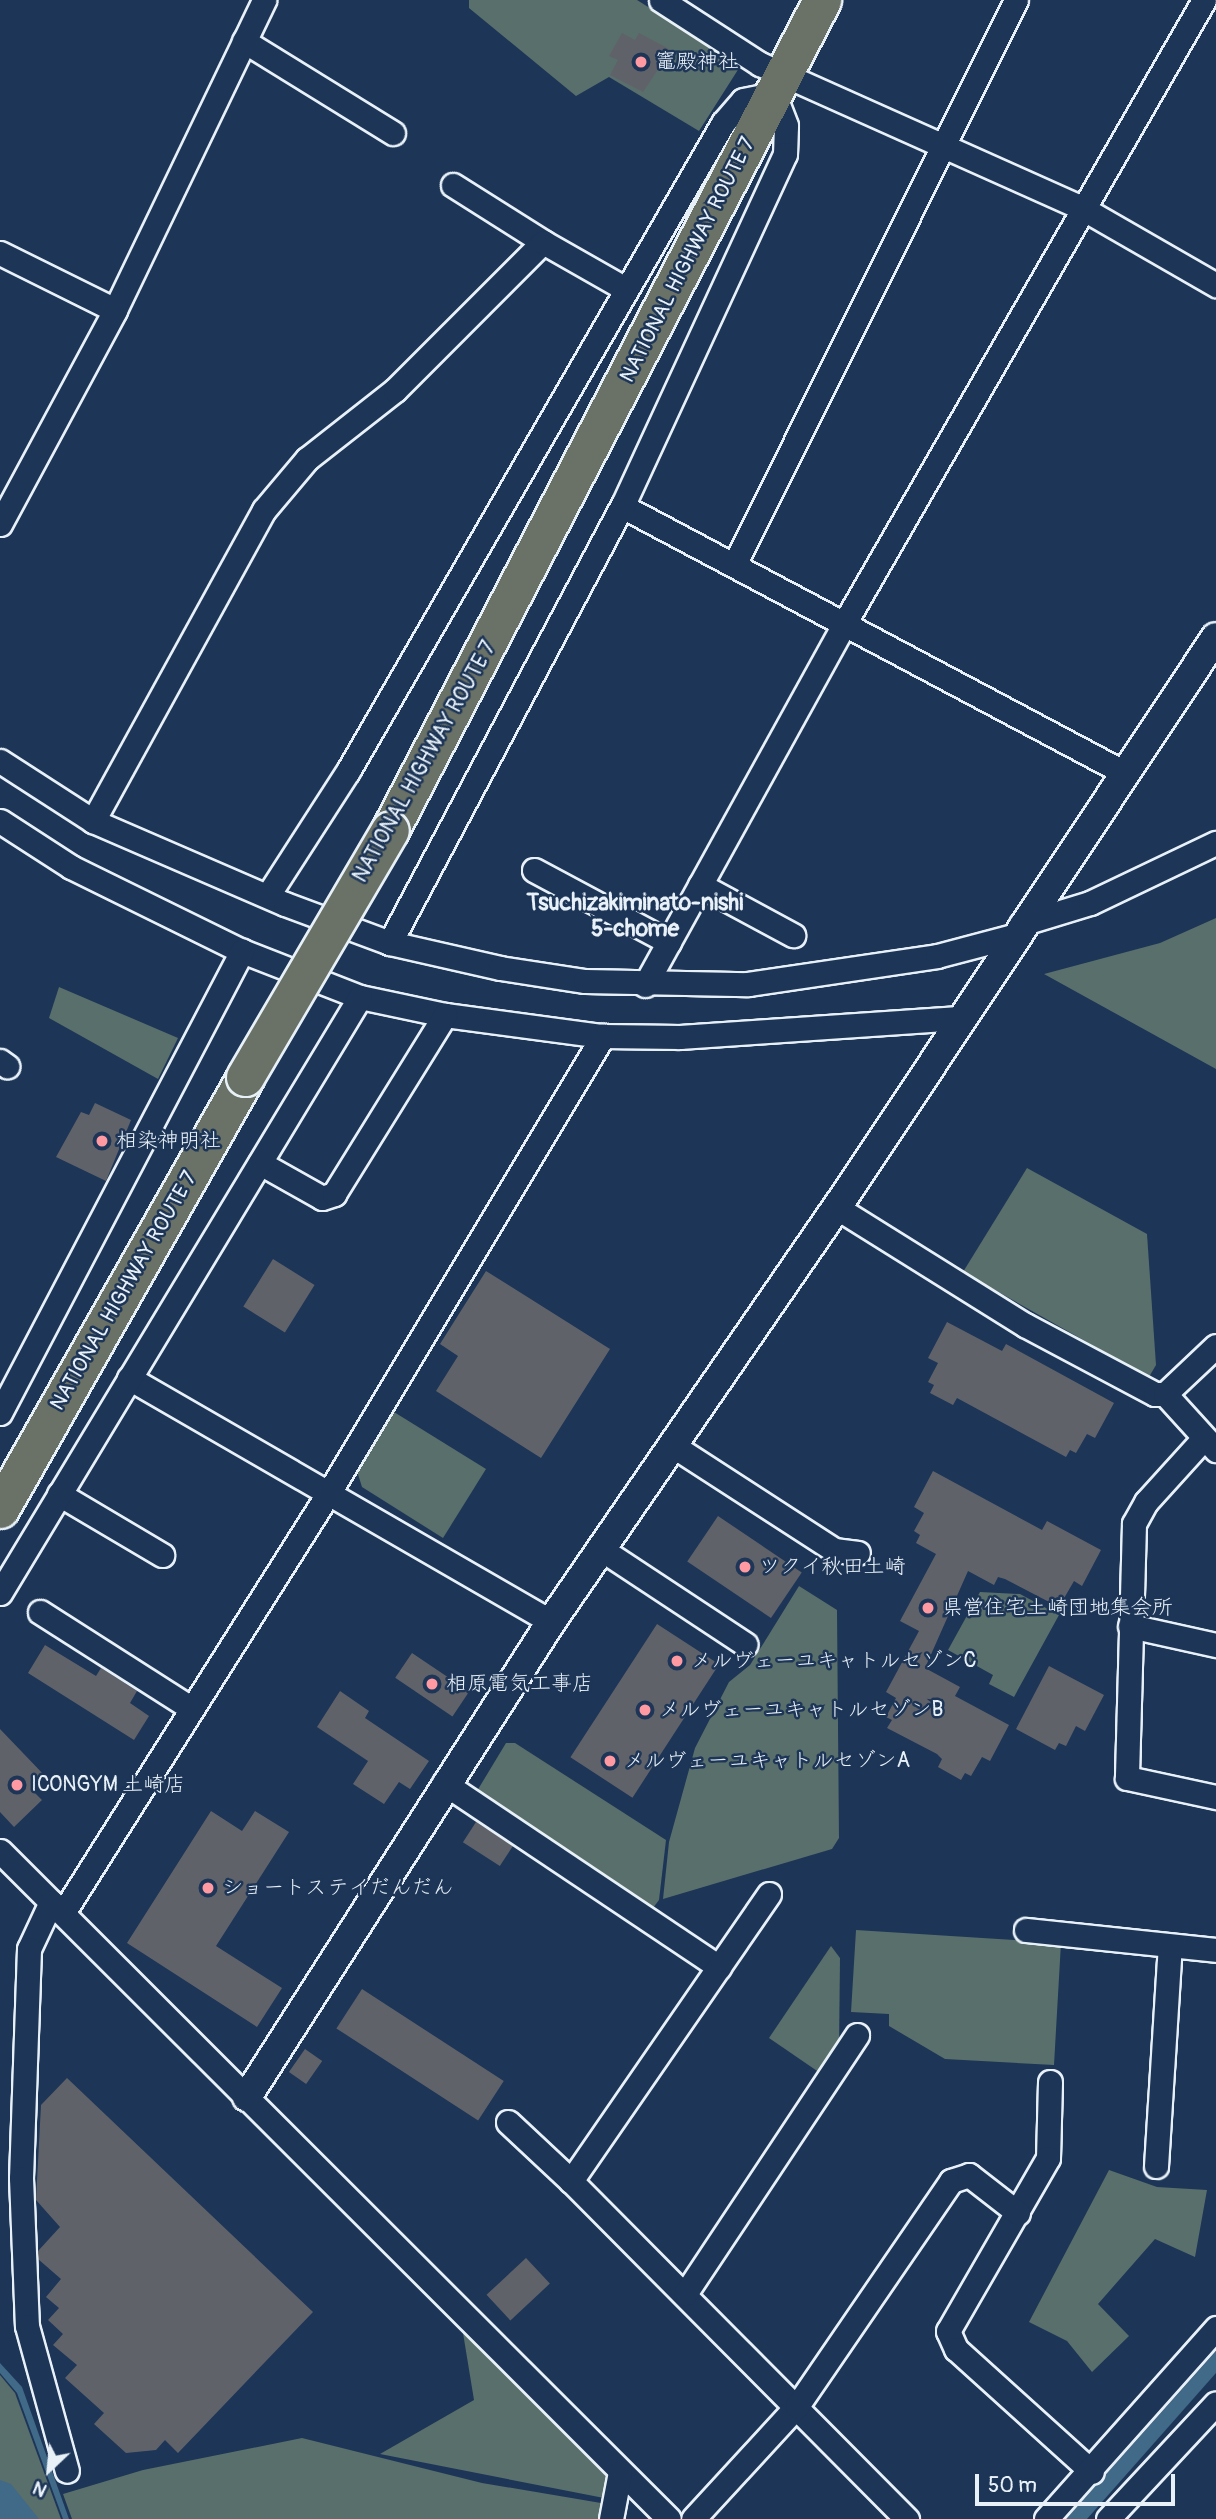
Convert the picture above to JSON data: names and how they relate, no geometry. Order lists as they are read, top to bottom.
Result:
{
  "streets": {
    "highway": ["NATIONAL HIGHWAY ROUTE 7"]
  },
  "districts": ["Tsuchizakiminato-nishi 5-chome"],
  "places": [
    "竈殿神社",
    "相染神明社",
    "ツクイ秋田土崎",
    "県営住宅土崎団地集会所",
    "メルヴェーユキャトルセゾンC",
    "相原電気工事店",
    "メルヴェーユキャトルセゾンB",
    "メルヴェーユキャトルセゾンA",
    "ICONGYM 土崎店",
    "ショートステイだんだん"
  ],
  "scale_bar": "50 m",
  "north": "bottom left"
}
